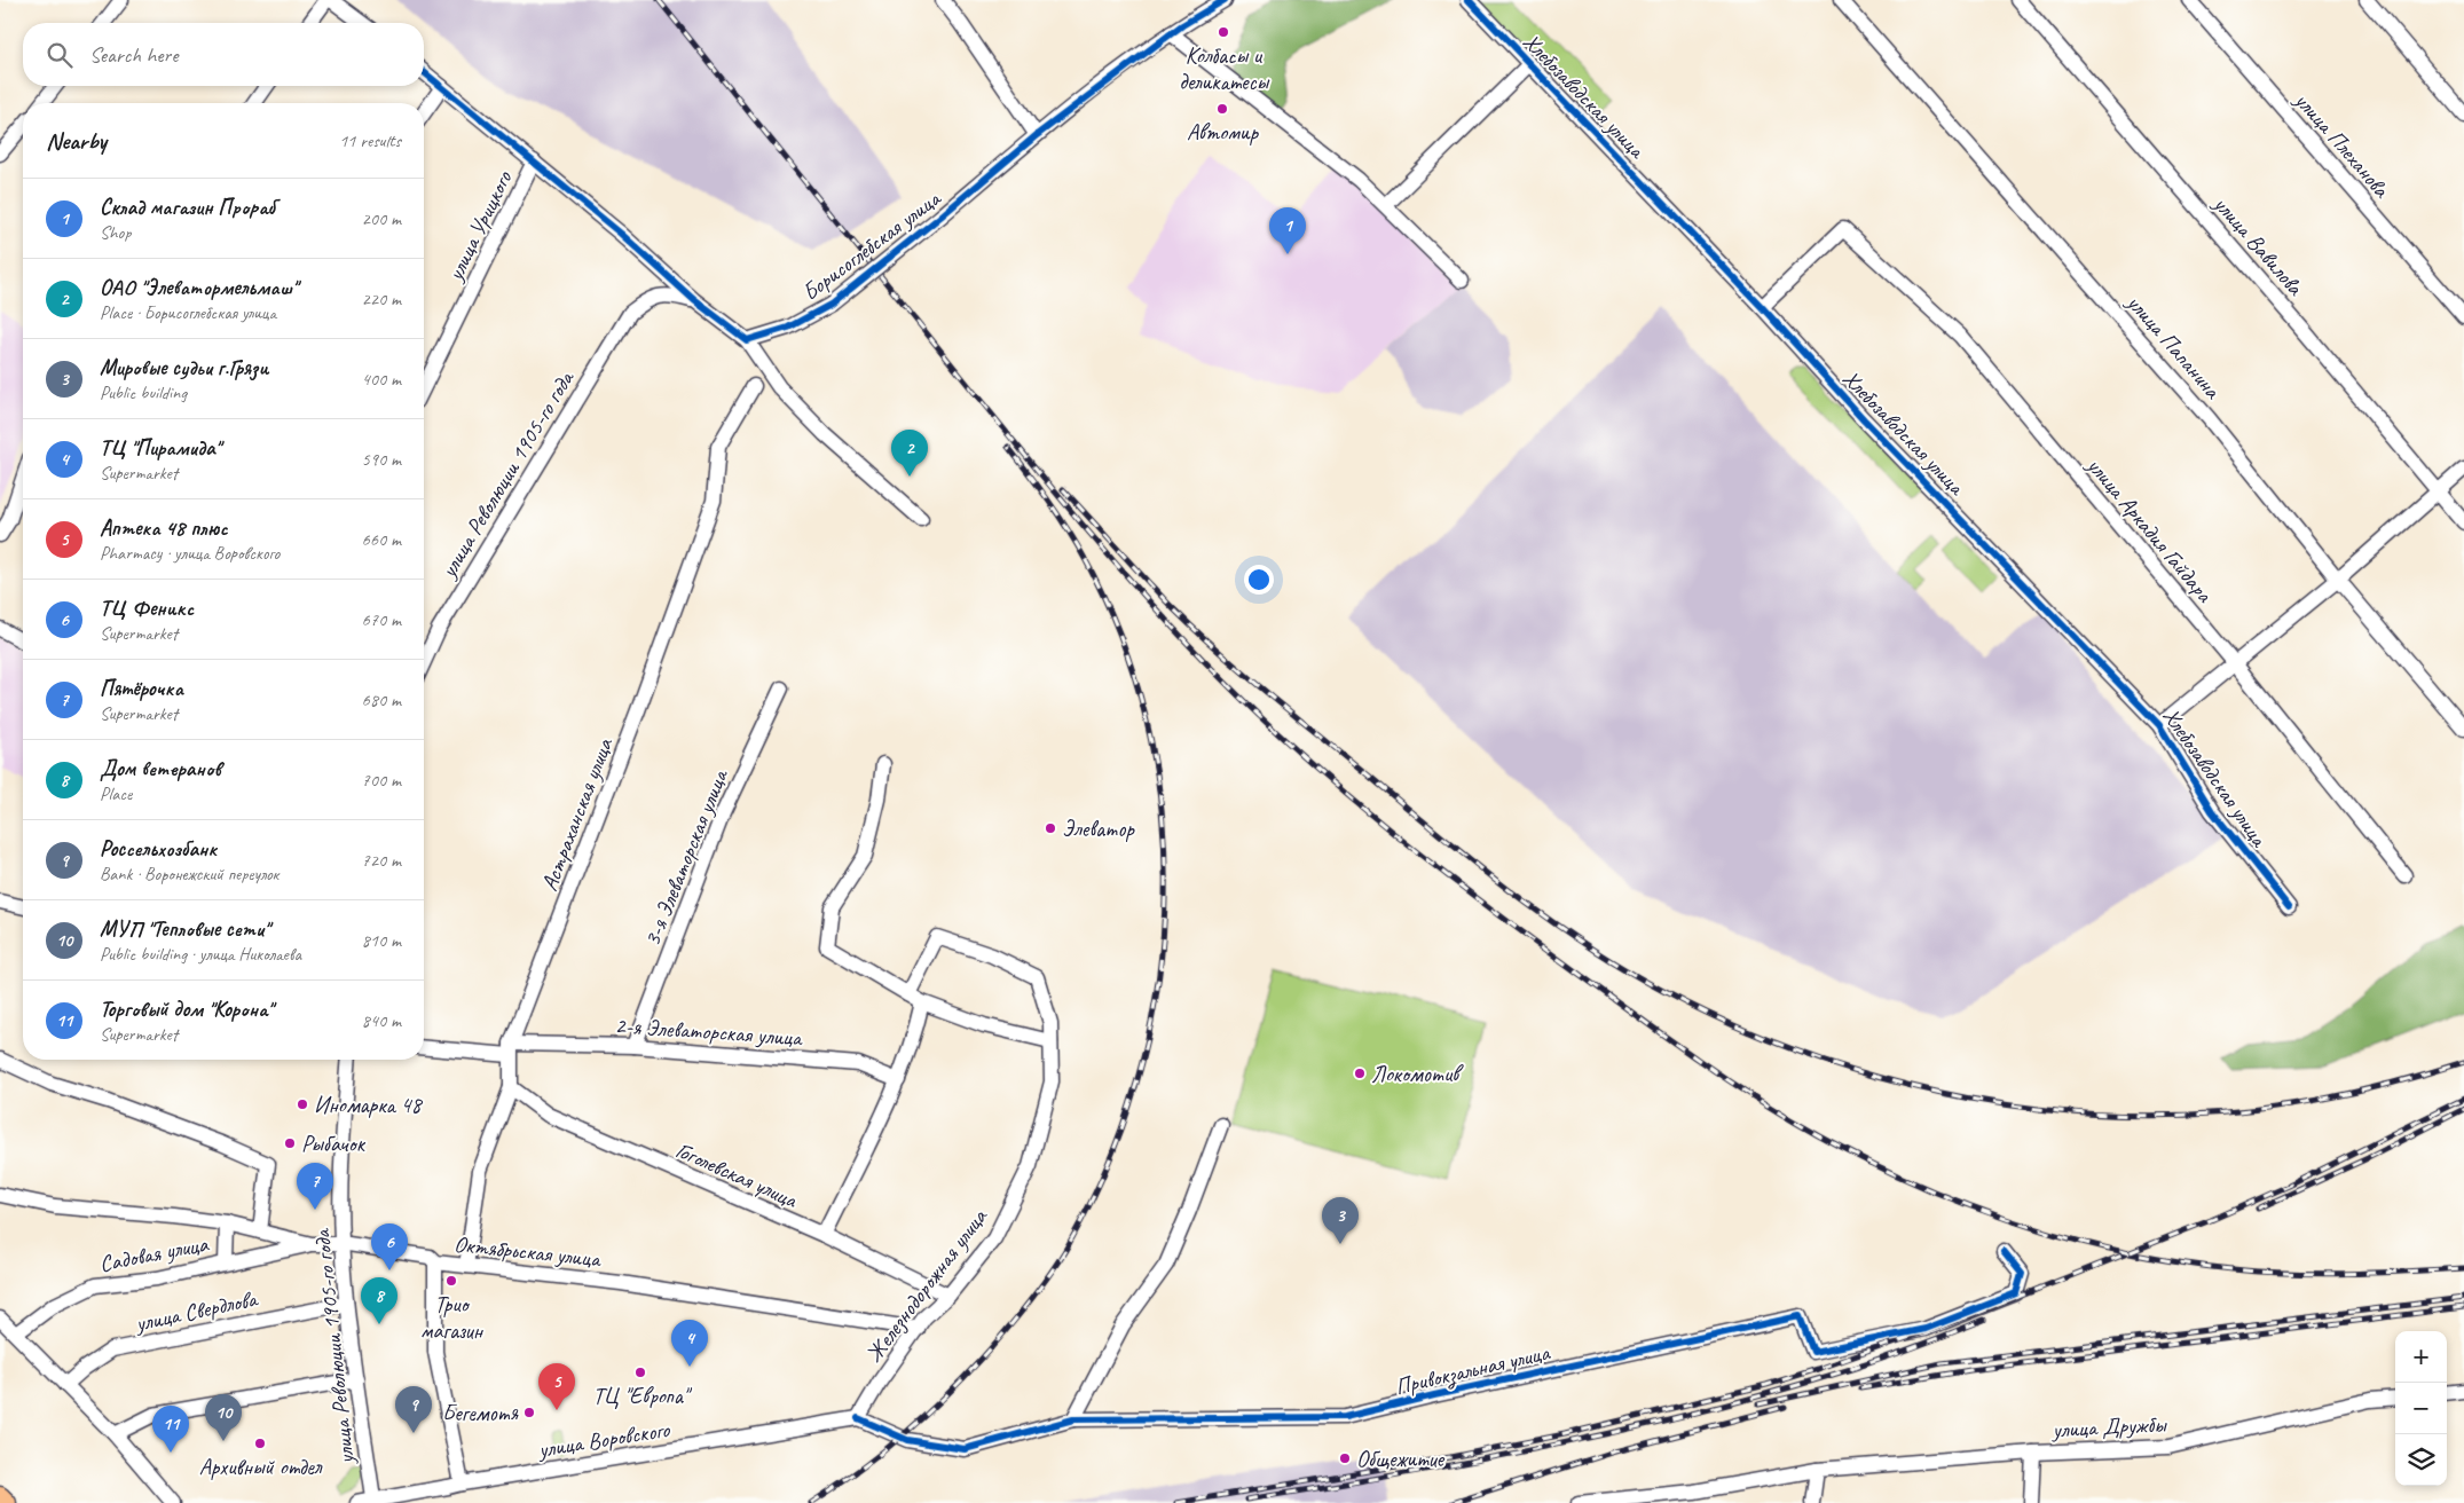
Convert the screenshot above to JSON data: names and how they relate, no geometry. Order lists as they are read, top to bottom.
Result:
{
  "streets": {
    "street": [
      "Хлебозаводская улица",
      "улица Плеханова",
      "улица Урицкого",
      "Борисоглебская улица",
      "улица Вавилова",
      "улица Папанина",
      "улица Революции 1905-го года",
      "улица Аркадия Гайдара",
      "Астраханская улица",
      "3-я Элеваторская улица",
      "2-я Элеваторская улица",
      "Гоголевская улица",
      "Октябрьская улица",
      "Садовая улица",
      "Железнодорожная улица",
      "улица Свердлова",
      "Привокзальная улица",
      "улица Дружбы",
      "улица Воровского"
    ]
  },
  "crossings": [
    ["Хлебозаводская улица", "улица Аркадия Гайдара"],
    ["улица Революции 1905-го года", "Октябрьская улица"],
    ["улица Революции 1905-го года", "улица Свердлова"],
    ["улица Революции 1905-го года", "улица Воровского"],
    ["Астраханская улица", "2-я Элеваторская улица"],
    ["Астраханская улица", "Гоголевская улица"],
    ["Астраханская улица", "Октябрьская улица"],
    ["3-я Элеваторская улица", "2-я Элеваторская улица"],
    ["Гоголевская улица", "Железнодорожная улица"],
    ["Октябрьская улица", "Садовая улица"],
    ["Октябрьская улица", "Железнодорожная улица"],
    ["Железнодорожная улица", "Привокзальная улица"],
    ["Железнодорожная улица", "улица Воровского"],
    ["Привокзальная улица", "улица Воровского"]
  ],
  "places": [
    "Колбасы и деликатесы",
    "Автомир",
    "Элеватор",
    "Локомотив",
    "Иномарка 48",
    "Рыбачок",
    "Трио магазин",
    "ТЦ \"Европа\"",
    "Бегемотя",
    "Архивный отдел",
    "Общежитие"
  ],
  "page": {
    "search": "Search here",
    "heading": ["Nearby", "11 results"],
    "list": [
      {
        "mark": "1",
        "name": "Склад магазин Прораб",
        "note": "Shop",
        "value": "200 m"
      },
      {
        "mark": "2",
        "name": "ОАО \"Элеватормельмаш\"",
        "note": "Place · Борисоглебская улица",
        "value": "220 m"
      },
      {
        "mark": "3",
        "name": "Мировые судьи г.Грязи",
        "note": "Public building",
        "value": "400 m"
      },
      {
        "mark": "4",
        "name": "ТЦ \"Пирамида\"",
        "note": "Supermarket",
        "value": "590 m"
      },
      {
        "mark": "5",
        "name": "Аптека 48 плюс",
        "note": "Pharmacy · улица Воровского",
        "value": "660 m"
      },
      {
        "mark": "6",
        "name": "ТЦ Феникс",
        "note": "Supermarket",
        "value": "670 m"
      },
      {
        "mark": "7",
        "name": "Пятёрочка",
        "note": "Supermarket",
        "value": "680 m"
      },
      {
        "mark": "8",
        "name": "Дом ветеранов",
        "note": "Place",
        "value": "700 m"
      },
      {
        "mark": "9",
        "name": "Россельхозбанк",
        "note": "Bank · Воронежский переулок",
        "value": "720 m"
      },
      {
        "mark": "10",
        "name": "МУП \"Тепловые сети\"",
        "note": "Public building · улица Николаева",
        "value": "810 m"
      },
      {
        "mark": "11",
        "name": "Торговый дом \"Корона\"",
        "note": "Supermarket",
        "value": "840 m"
      }
    ],
    "pins": [
      "1",
      "2",
      "7",
      "3",
      "6",
      "8",
      "4",
      "5",
      "9",
      "10",
      "11"
    ],
    "map_buttons": ["+", "−"]
  }
}
